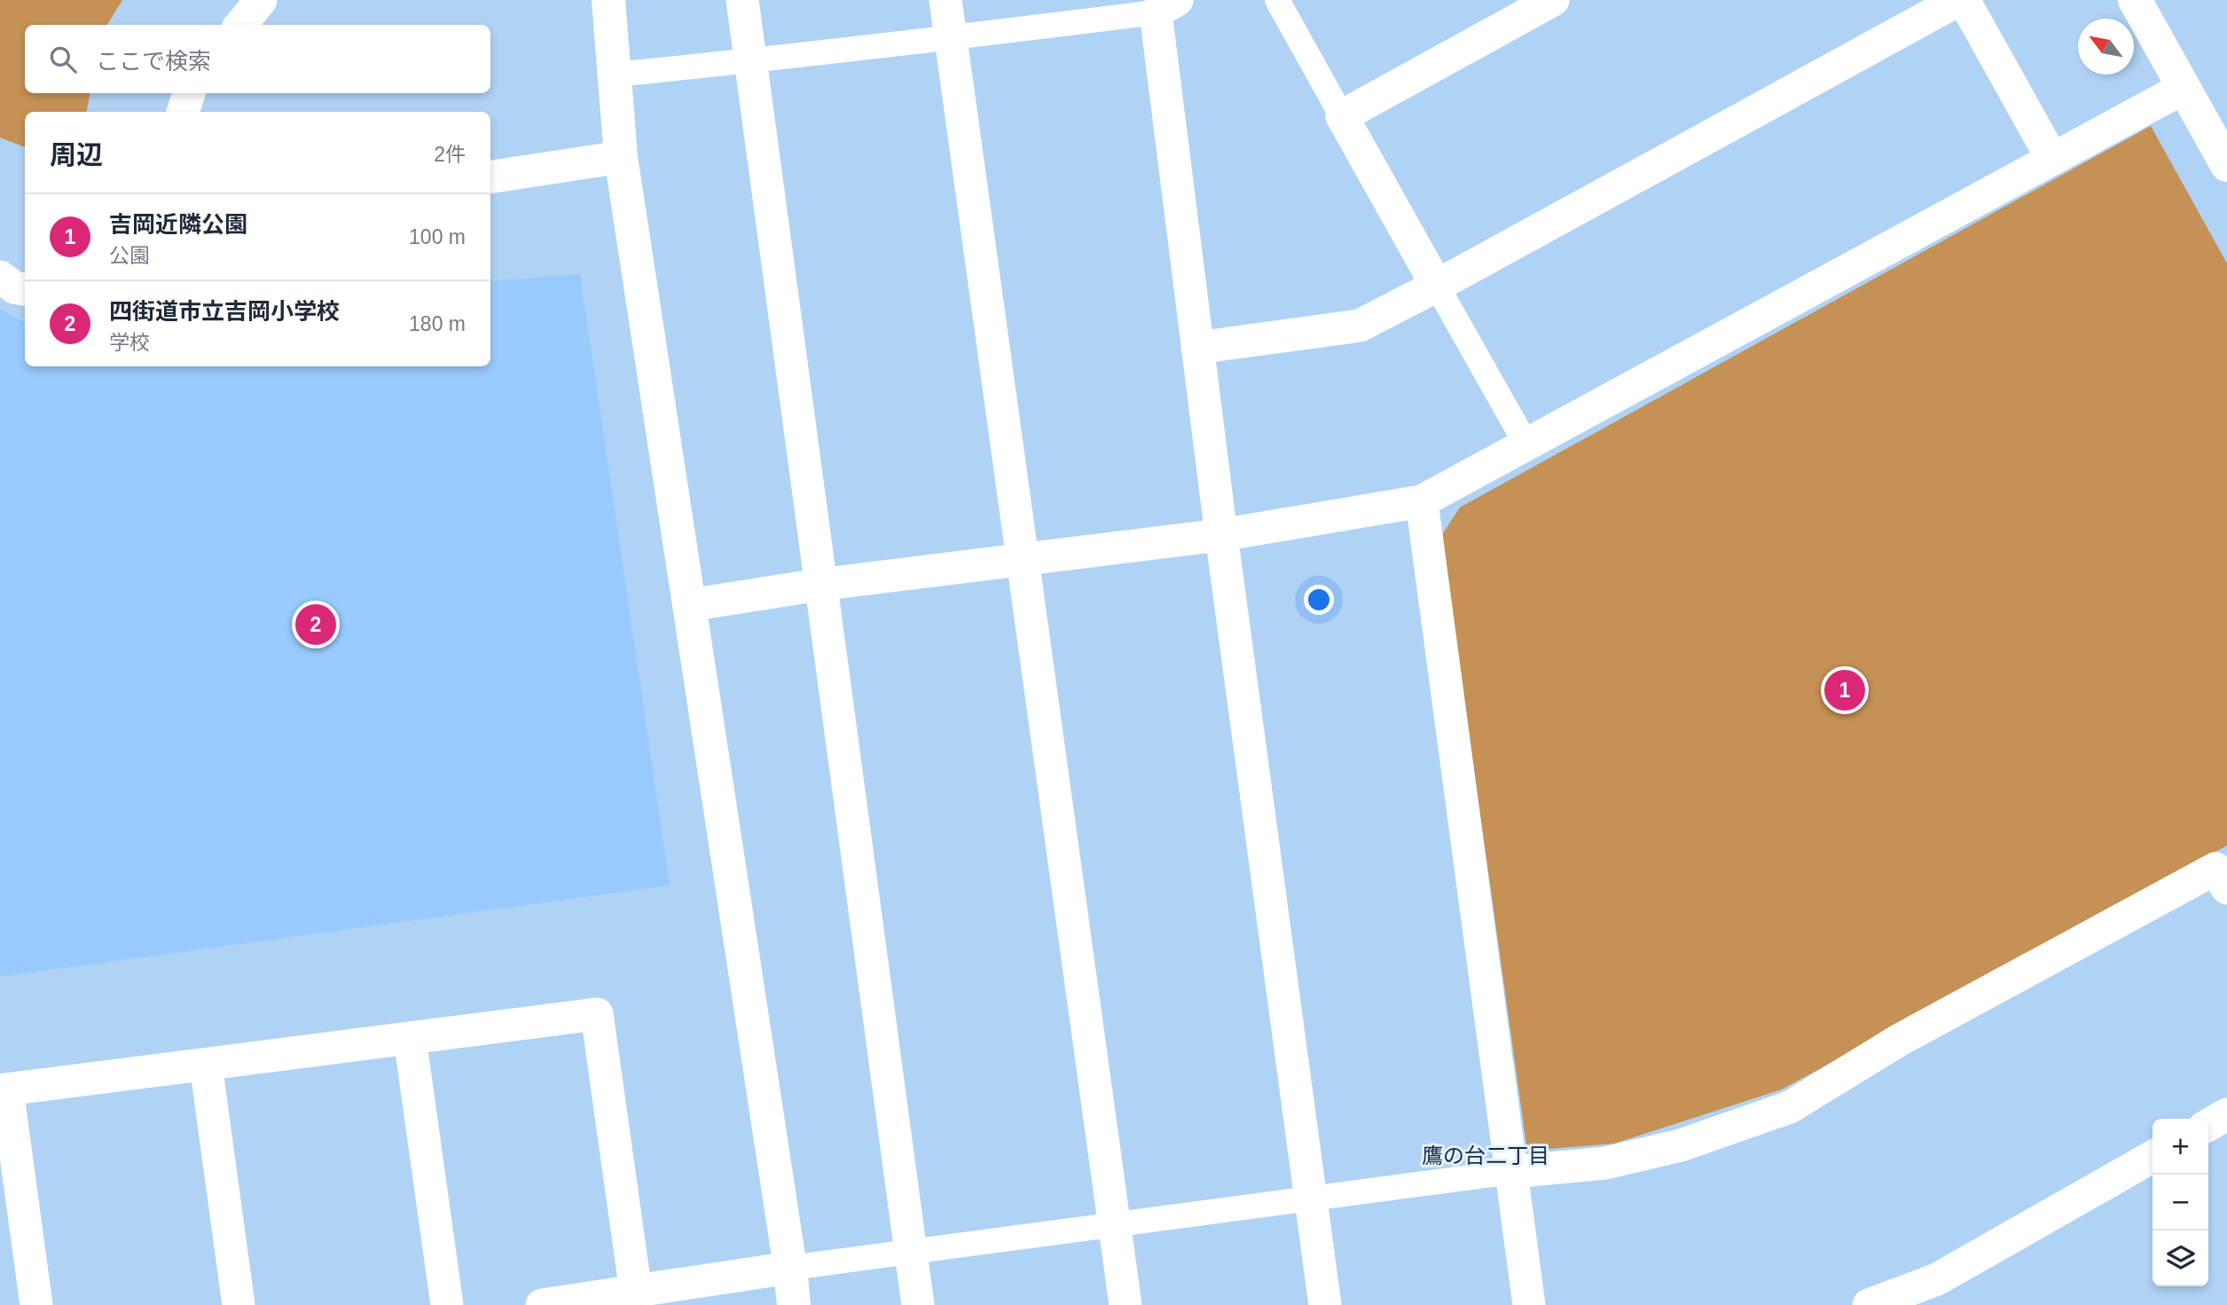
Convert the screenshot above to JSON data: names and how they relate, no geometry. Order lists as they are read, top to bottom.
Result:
{
  "districts": ["鷹の台二丁目"],
  "north": "top left",
  "page": {
    "search": "ここで検索",
    "heading": ["周辺", "2件"],
    "list": [
      {
        "mark": "1",
        "name": "吉岡近隣公園",
        "note": "公園",
        "value": "100 m"
      },
      {
        "mark": "2",
        "name": "四街道市立吉岡小学校",
        "note": "学校",
        "value": "180 m"
      }
    ],
    "pins": ["2", "1"],
    "map_buttons": ["+", "−"]
  }
}
